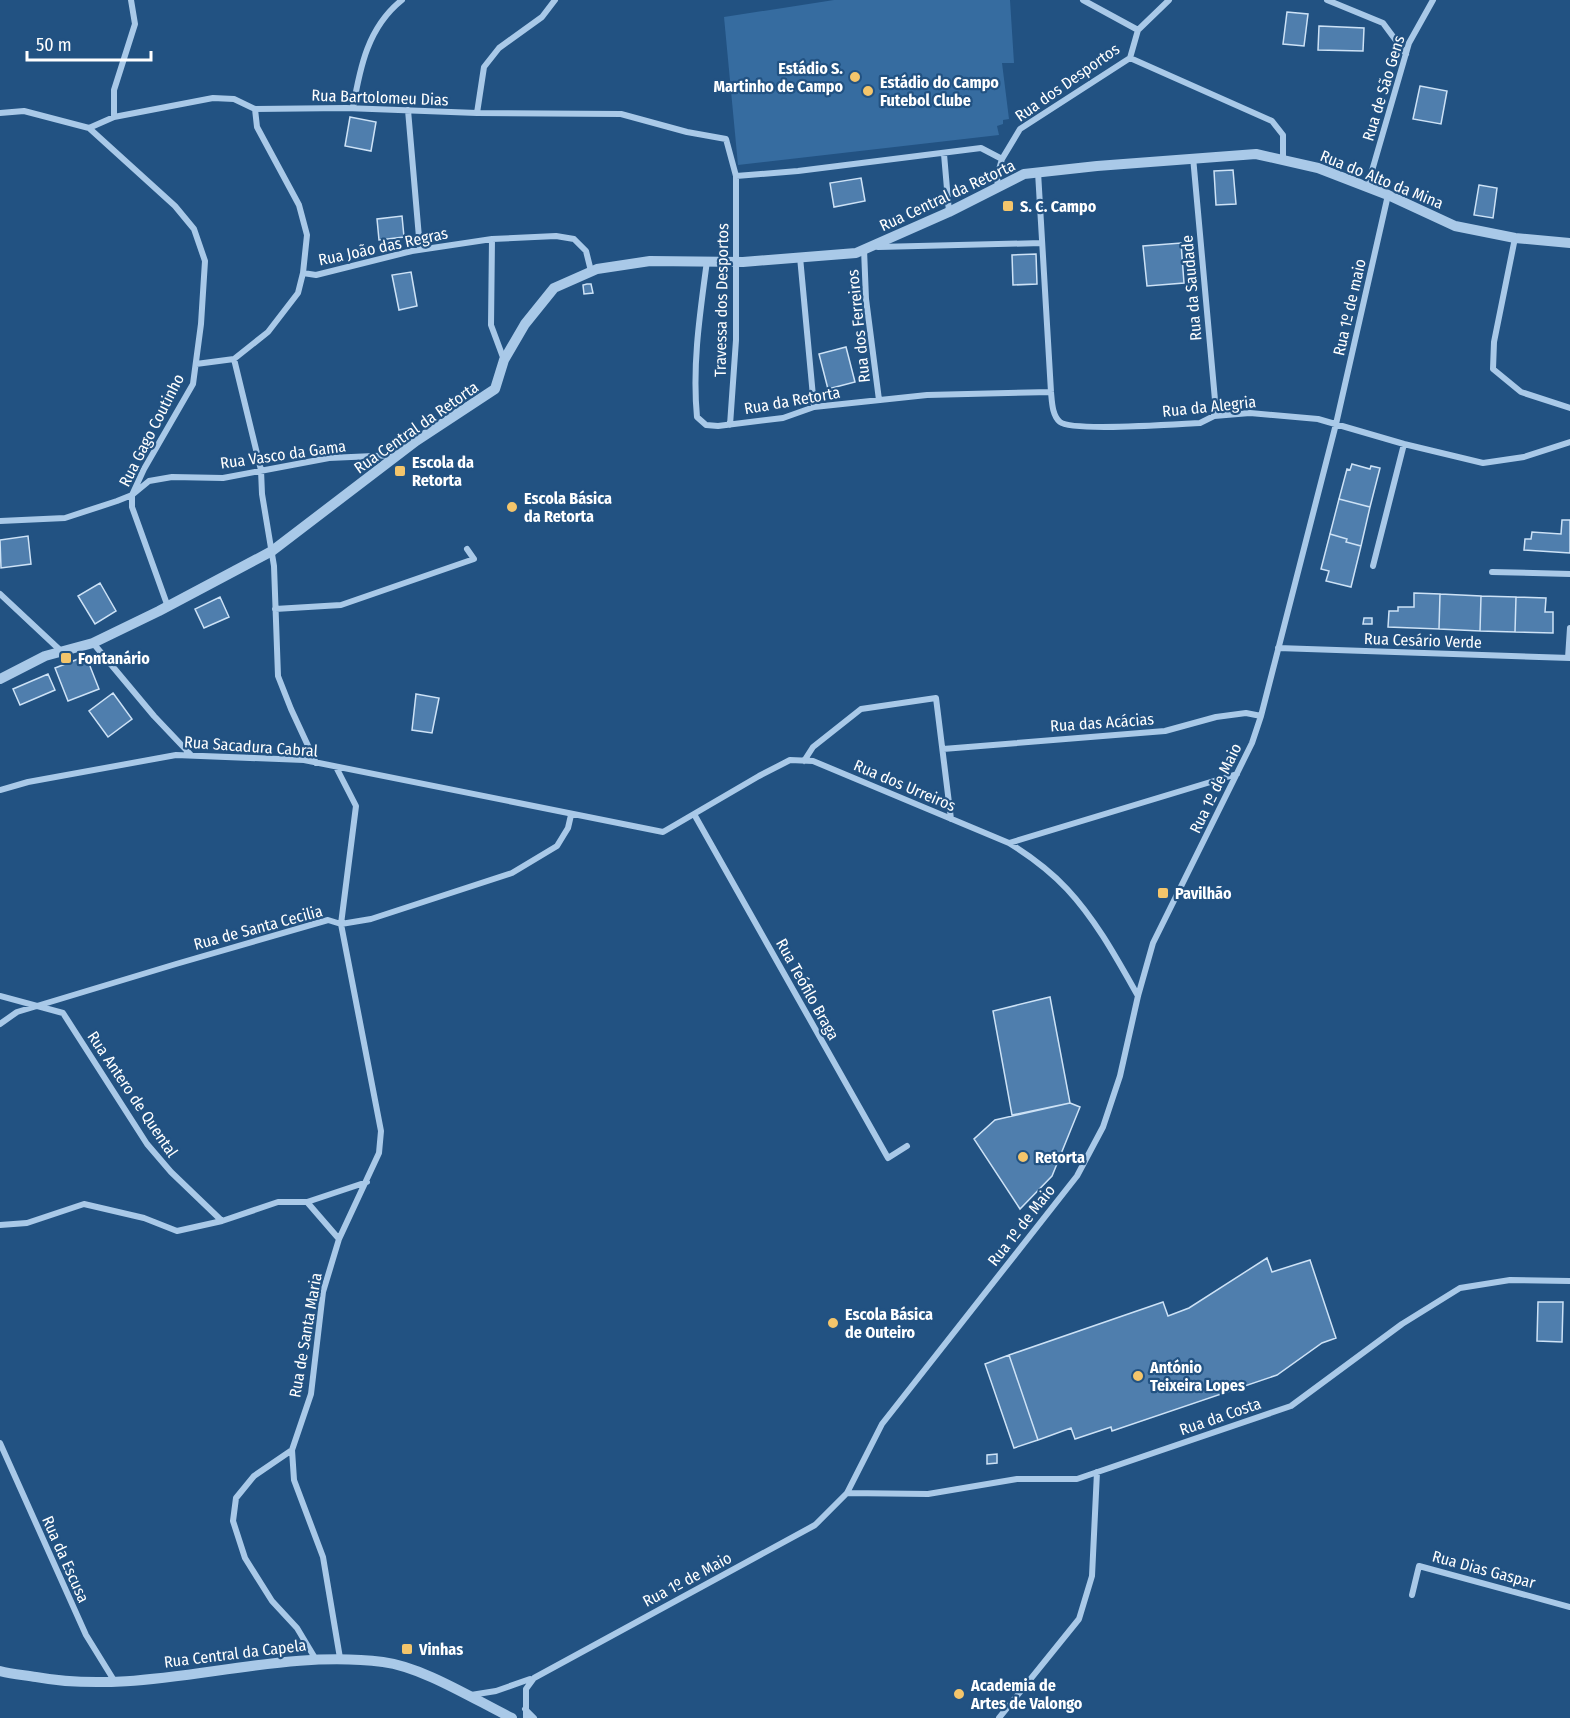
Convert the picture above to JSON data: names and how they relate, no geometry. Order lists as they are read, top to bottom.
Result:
{
  "streets": {
    "street": [
      "Rua dos Desportos",
      "Rua de São Gens",
      "Rua Bartolomeu Dias",
      "Rua do Alto da Mina",
      "Rua Central da Retorta",
      "Rua João das Regras",
      "Rua da Saudade",
      "Travessa dos Desportos",
      "Rua 1º de maio",
      "Rua dos Ferreiros",
      "Rua da Retorta",
      "Rua da Alegria",
      "Rua Gago Coutinho",
      "Rua Vasco da Gama",
      "Rua Cesário Verde",
      "Rua das Acácias",
      "Rua Sacadura Cabral",
      "Rua dos Urreiros",
      "Rua 1º de Maio",
      "Rua de Santa Cecilia",
      "Rua Teófilo Braga",
      "Rua Antero de Quental",
      "Rua de Santa Maria",
      "Rua da Costa",
      "Rua da Escusa",
      "Rua Dias Gaspar",
      "Rua Central da Capela"
    ]
  },
  "crossings": [
    ["Rua dos Desportos", "Rua Central da Retorta"],
    ["Rua de São Gens", "Rua do Alto da Mina"],
    ["Rua Bartolomeu Dias", "Travessa dos Desportos"],
    ["Rua Bartolomeu Dias", "Rua Gago Coutinho"],
    ["Rua do Alto da Mina", "Rua Central da Retorta"],
    ["Rua do Alto da Mina", "Rua da Saudade"],
    ["Rua do Alto da Mina", "Rua 1º de maio"],
    ["Rua do Alto da Mina", "Rua da Alegria"],
    ["Rua Central da Retorta", "Rua João das Regras"],
    ["Rua Central da Retorta", "Travessa dos Desportos"],
    ["Rua Central da Retorta", "Rua dos Ferreiros"],
    ["Rua Central da Retorta", "Rua da Retorta"],
    ["Rua Central da Retorta", "Rua da Alegria"],
    ["Rua Central da Retorta", "Rua Gago Coutinho"],
    ["Rua Central da Retorta", "Rua Vasco da Gama"],
    ["Rua da Saudade", "Rua da Alegria"],
    ["Travessa dos Desportos", "Rua da Retorta"],
    ["Rua 1º de maio", "Rua da Alegria"],
    ["Rua 1º de maio", "Rua 1º de Maio"],
    ["Rua dos Ferreiros", "Rua da Retorta"],
    ["Rua da Retorta", "Rua da Alegria"],
    ["Rua da Alegria", "Rua 1º de Maio"],
    ["Rua Gago Coutinho", "Rua Vasco da Gama"],
    ["Rua Cesário Verde", "Rua 1º de Maio"],
    ["Rua das Acácias", "Rua 1º de Maio"],
    ["Rua Sacadura Cabral", "Rua dos Urreiros"],
    ["Rua Sacadura Cabral", "Rua de Santa Cecilia"],
    ["Rua Sacadura Cabral", "Rua de Santa Maria"],
    ["Rua dos Urreiros", "Rua 1º de Maio"],
    ["Rua dos Urreiros", "Rua de Santa Cecilia"],
    ["Rua dos Urreiros", "Rua Teófilo Braga"],
    ["Rua 1º de Maio", "Rua da Costa"],
    ["Rua de Santa Cecilia", "Rua Antero de Quental"],
    ["Rua de Santa Cecilia", "Rua de Santa Maria"],
    ["Rua da Escusa", "Rua Central da Capela"]
  ],
  "places": {
    "other": [
      "Estádio S. Martinho de Campo",
      "Estádio do Campo Futebol Clube",
      "Escola Básica da Retorta",
      "Retorta",
      "Escola Básica de Outeiro",
      "António Teixeira Lopes",
      "Academia de Artes de Valongo"
    ],
    "transit": [
      "S. C. Campo",
      "Escola da Retorta",
      "Fontanário",
      "Pavilhão",
      "Vinhas"
    ]
  },
  "scale_bar": "50 m"
}
